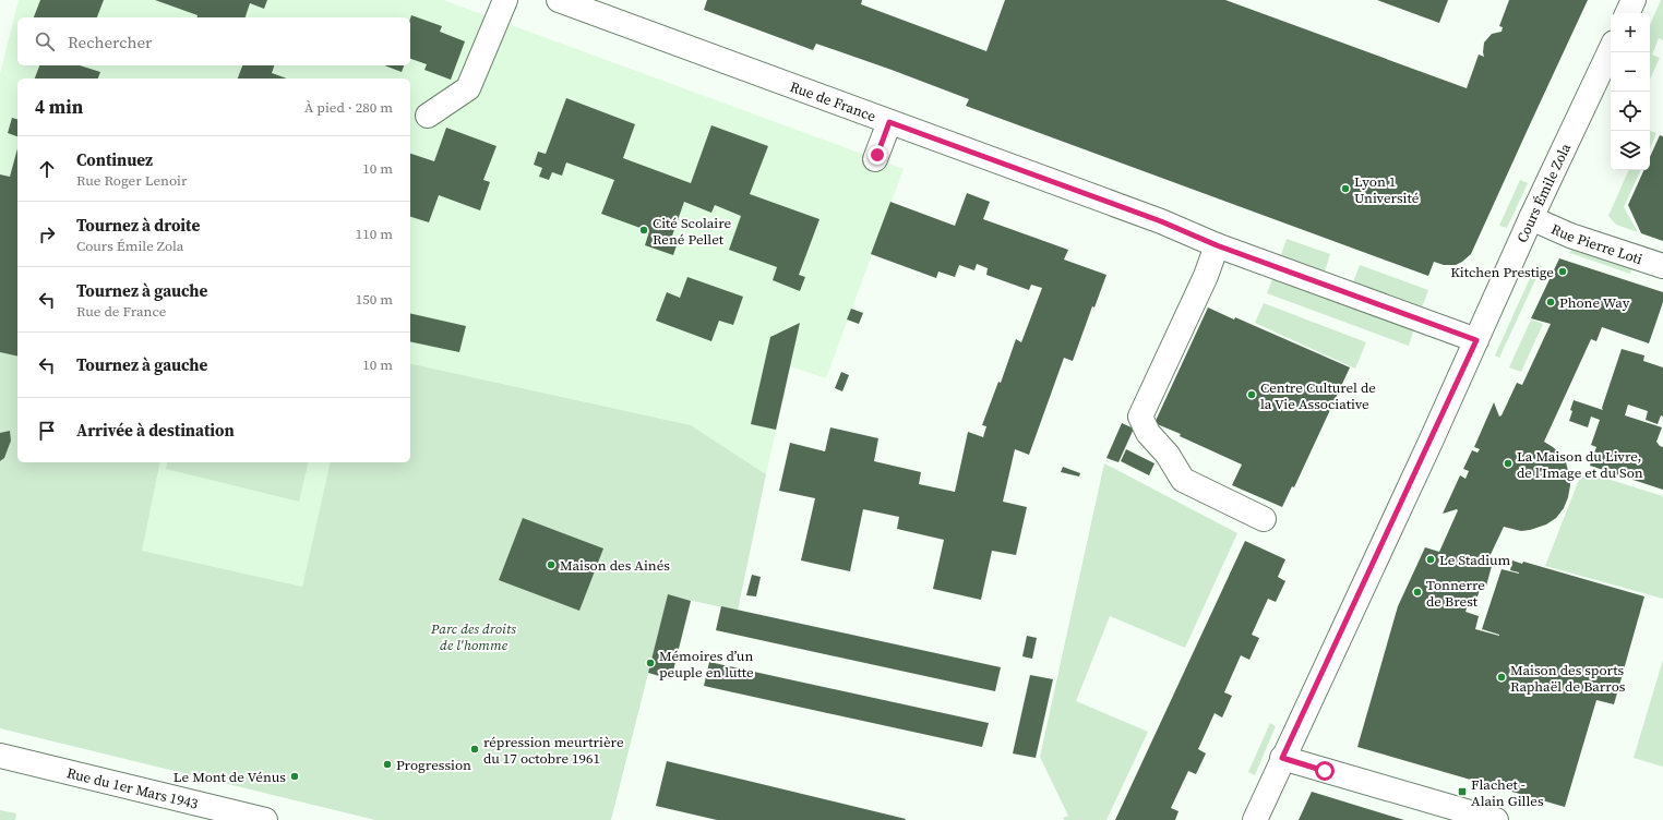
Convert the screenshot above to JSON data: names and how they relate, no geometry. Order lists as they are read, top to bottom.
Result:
{
  "streets": {
    "street": [
      "Rue de France",
      "Cours Émile Zola",
      "Rue Pierre Loti",
      "Rue du 1er Mars 1943"
    ]
  },
  "crossings": [
    ["Rue de France", "Cours Émile Zola"],
    ["Cours Émile Zola", "Rue Pierre Loti"]
  ],
  "parks": ["Parc des droits de l'homme"],
  "places": {
    "other": [
      "Lyon 1 Université",
      "Cité Scolaire René Pellet",
      "Kitchen Prestige",
      "Phone Way",
      "Centre Culturel de la Vie Associative",
      "La Maison du Livre, de l'Image et du Son",
      "Le Stadium",
      "Maison des Ainés",
      "Tonnerre de Brest",
      "Mémoires d’un peuple en lutte",
      "Maison des sports Raphaël de Barros",
      "répression meurtrière du 17 octobre 1961",
      "Progression",
      "Le Mont de Vénus"
    ],
    "transit": ["Flachet - Alain Gilles"]
  },
  "page": {
    "map_buttons": ["+", "−"],
    "search": "Rechercher",
    "heading": ["4 min", "À pied · 280 m"],
    "list": [
      ["Continuez", "Rue Roger Lenoir", "10 m"],
      ["Tournez à droite", "Cours Émile Zola", "110 m"],
      ["Tournez à gauche", "Rue de France", "150 m"],
      ["Tournez à gauche", "10 m"],
      "Arrivée à destination"
    ]
  }
}
